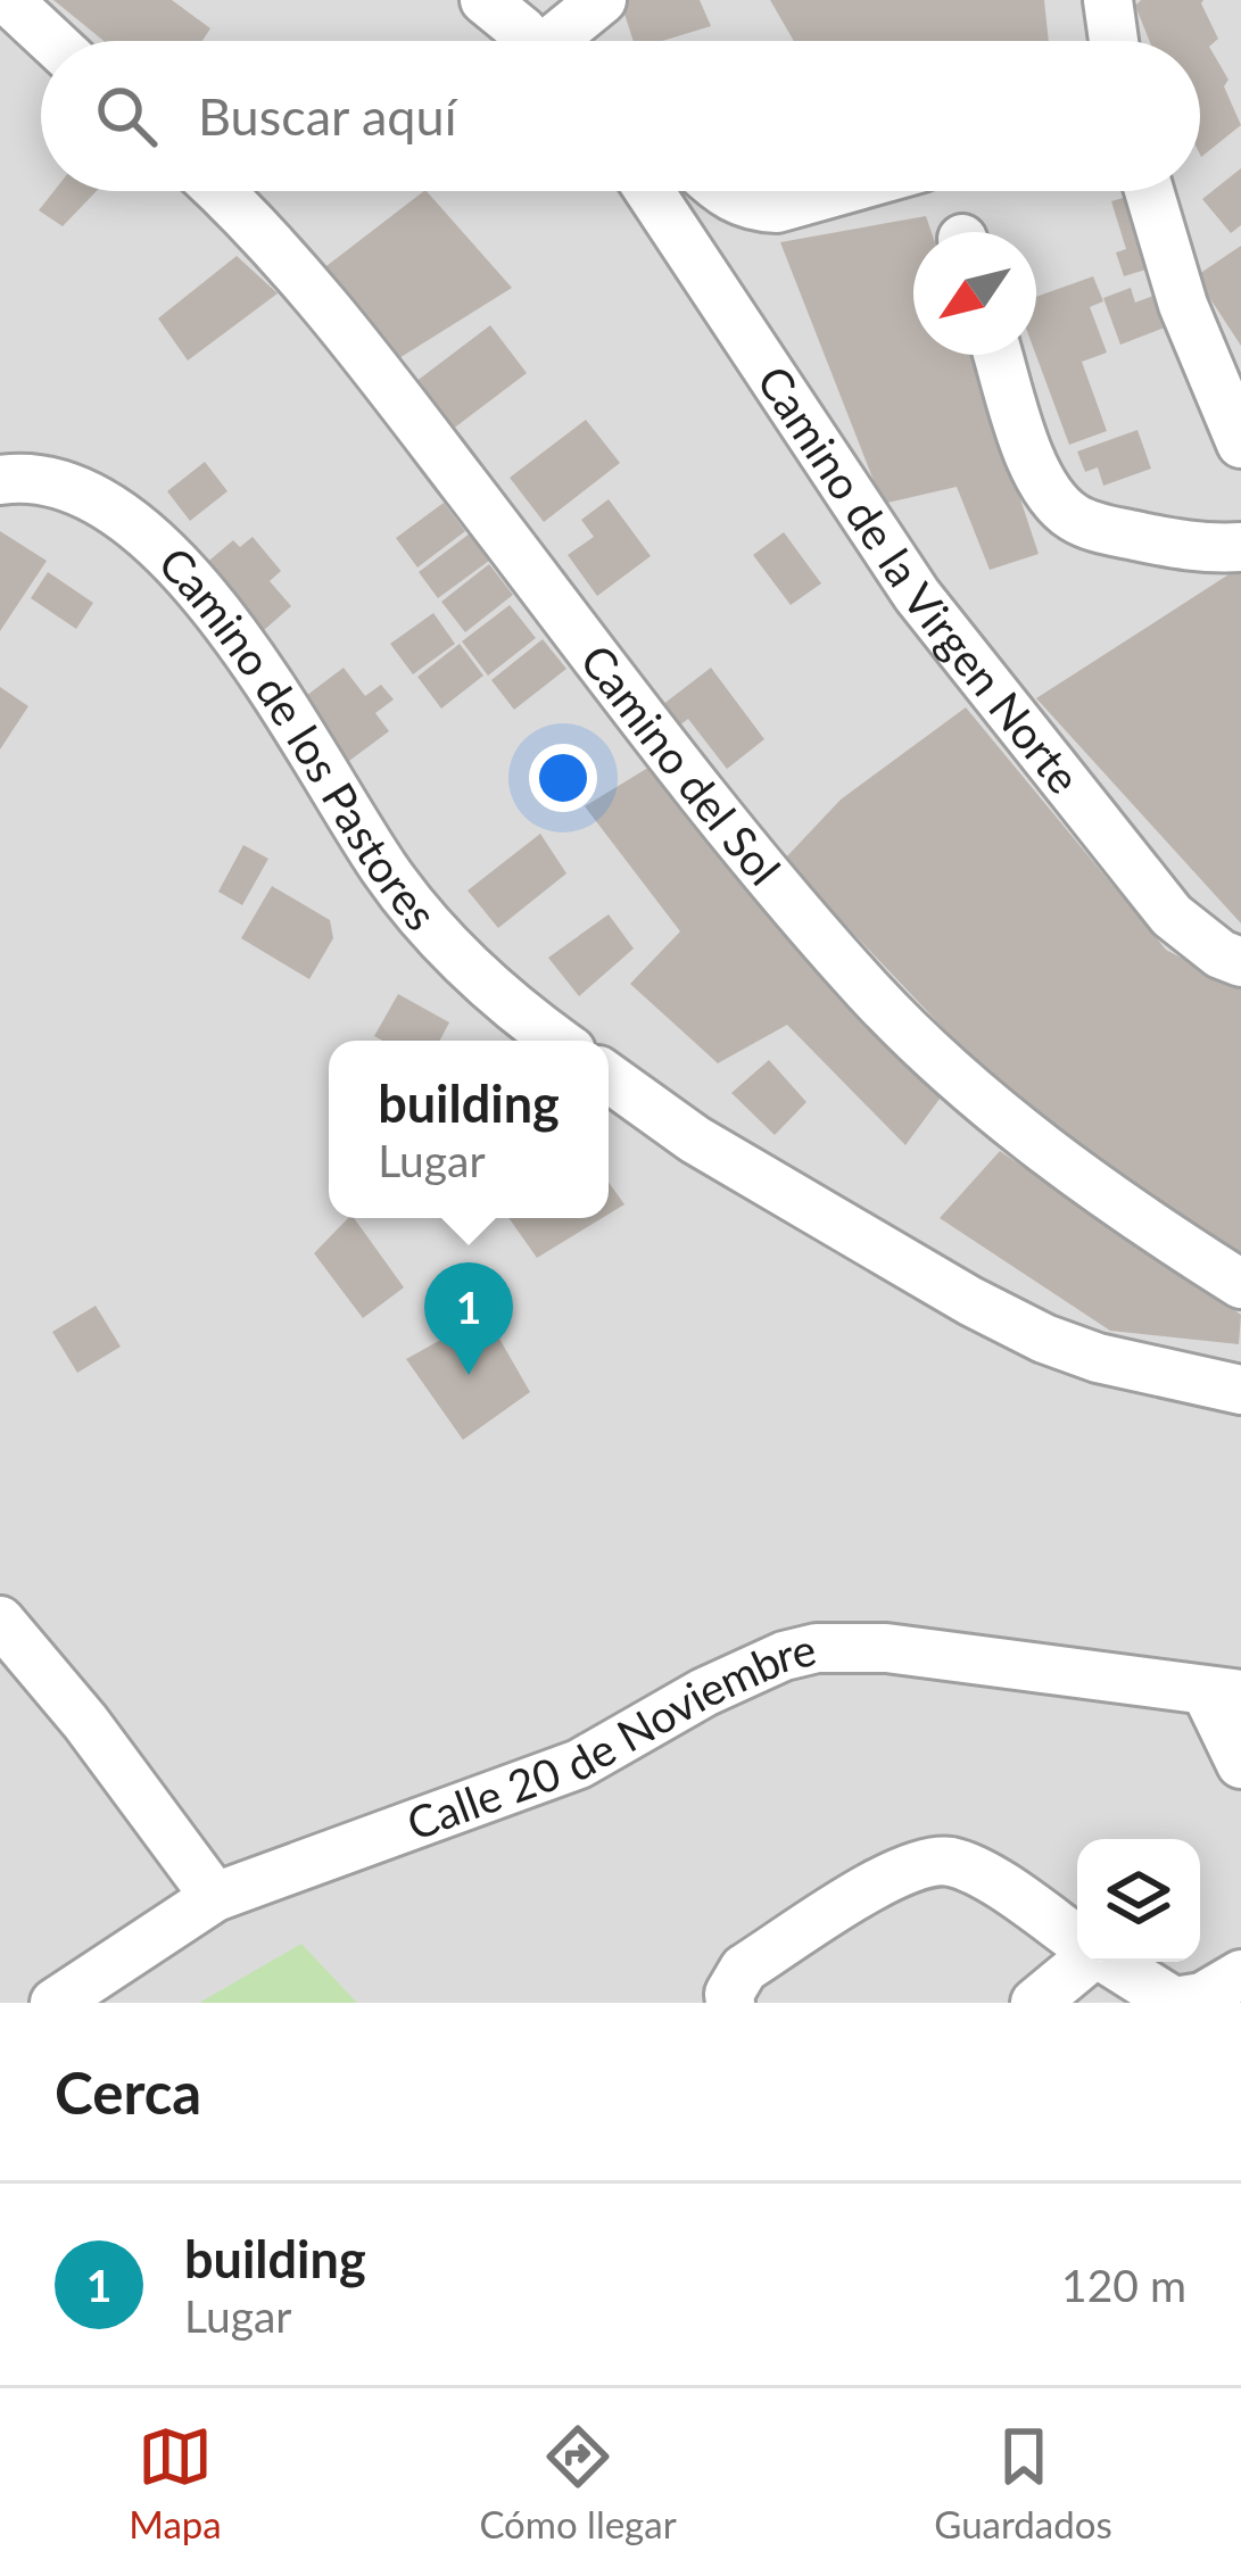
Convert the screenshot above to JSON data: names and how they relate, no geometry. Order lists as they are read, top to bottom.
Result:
{
  "streets": {
    "street": [
      "Camino de la Virgen Norte",
      "Camino de los Pastores",
      "Camino del Sol",
      "Calle 20 de Noviembre"
    ]
  },
  "north": "bottom left",
  "page": {
    "search": "Buscar aquí",
    "popup": ["building", "Lugar"],
    "pins": "1",
    "heading": "Cerca",
    "list": [
      {
        "mark": "1",
        "name": "building",
        "note": "Lugar",
        "value": "120 m"
      }
    ],
    "nav": ["Mapa", "Cómo llegar", "Guardados"]
  }
}
